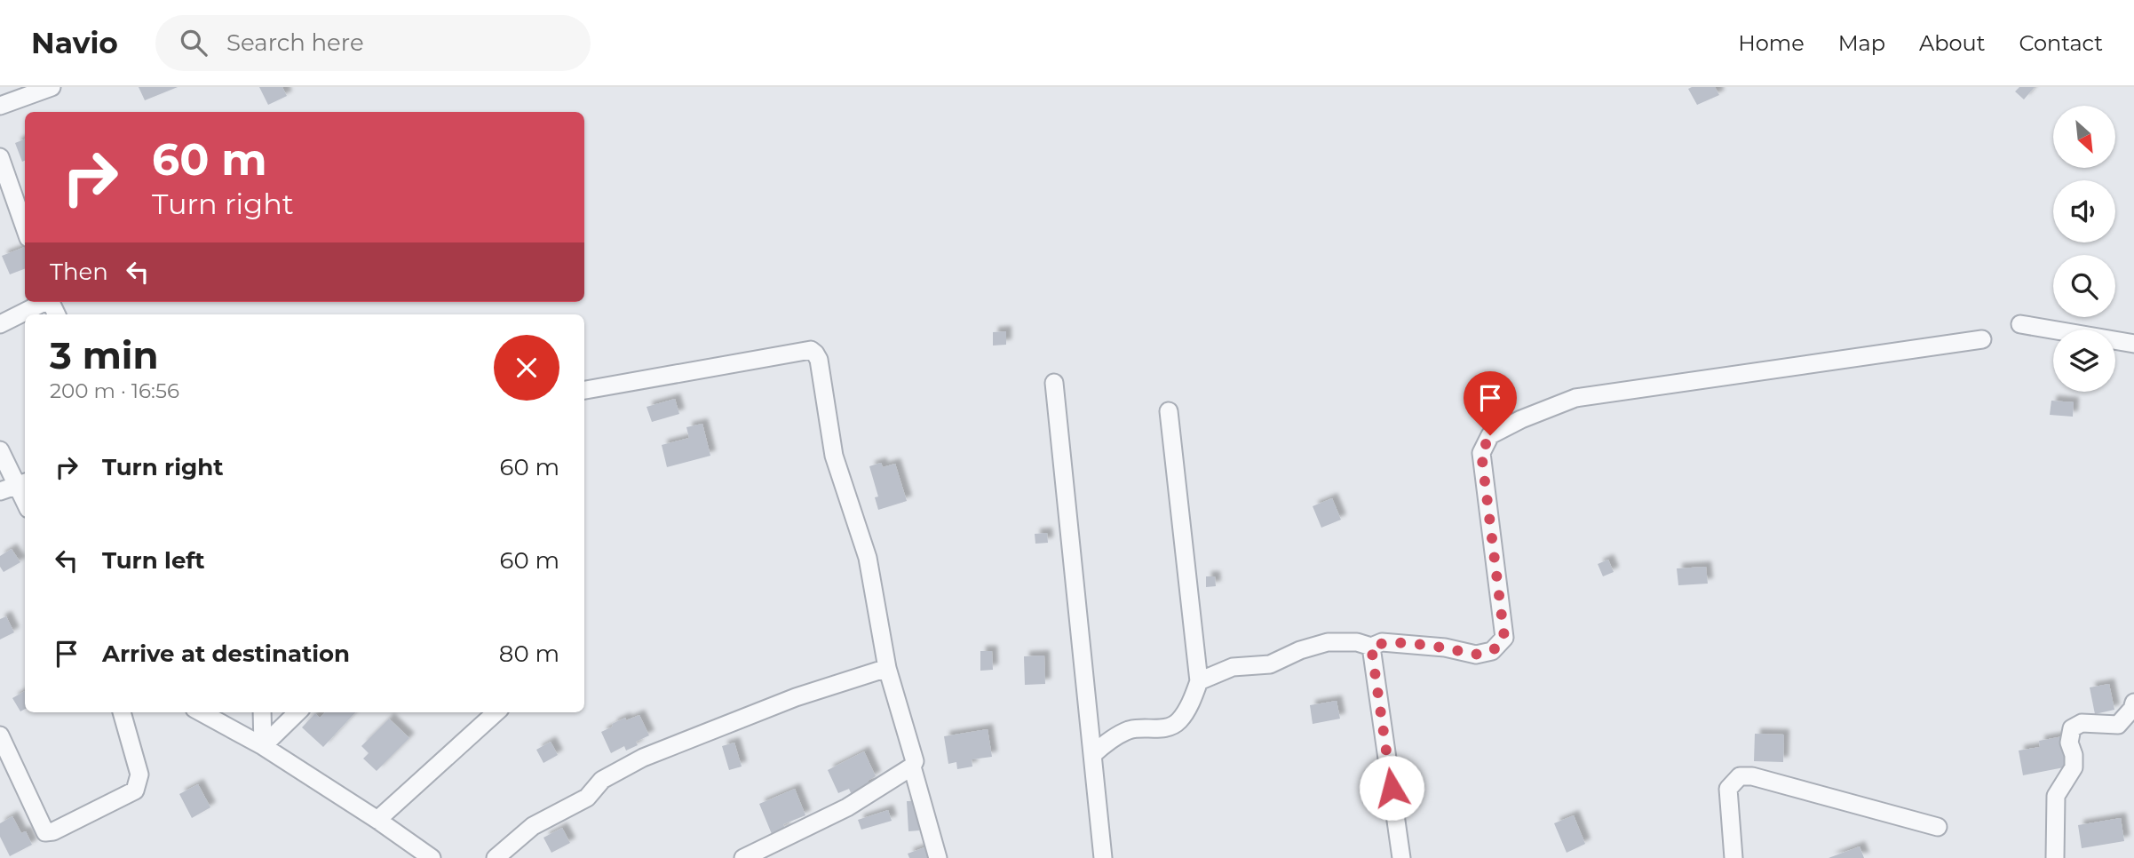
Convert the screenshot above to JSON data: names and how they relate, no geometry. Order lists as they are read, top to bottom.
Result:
{
  "north": "bottom right",
  "page": {
    "header": "Navio",
    "search": "Search here",
    "nav": [
      "Home",
      "Map",
      "About",
      "Contact"
    ],
    "turn": ["60 m", "Turn right"],
    "then": "Then",
    "heading": ["3 min", "200 m · 16:56"],
    "list": [
      {
        "name": "Turn right",
        "value": "60 m"
      },
      {
        "name": "Turn left",
        "value": "60 m"
      },
      {
        "name": "Arrive at destination",
        "value": "80 m"
      }
    ]
  }
}
